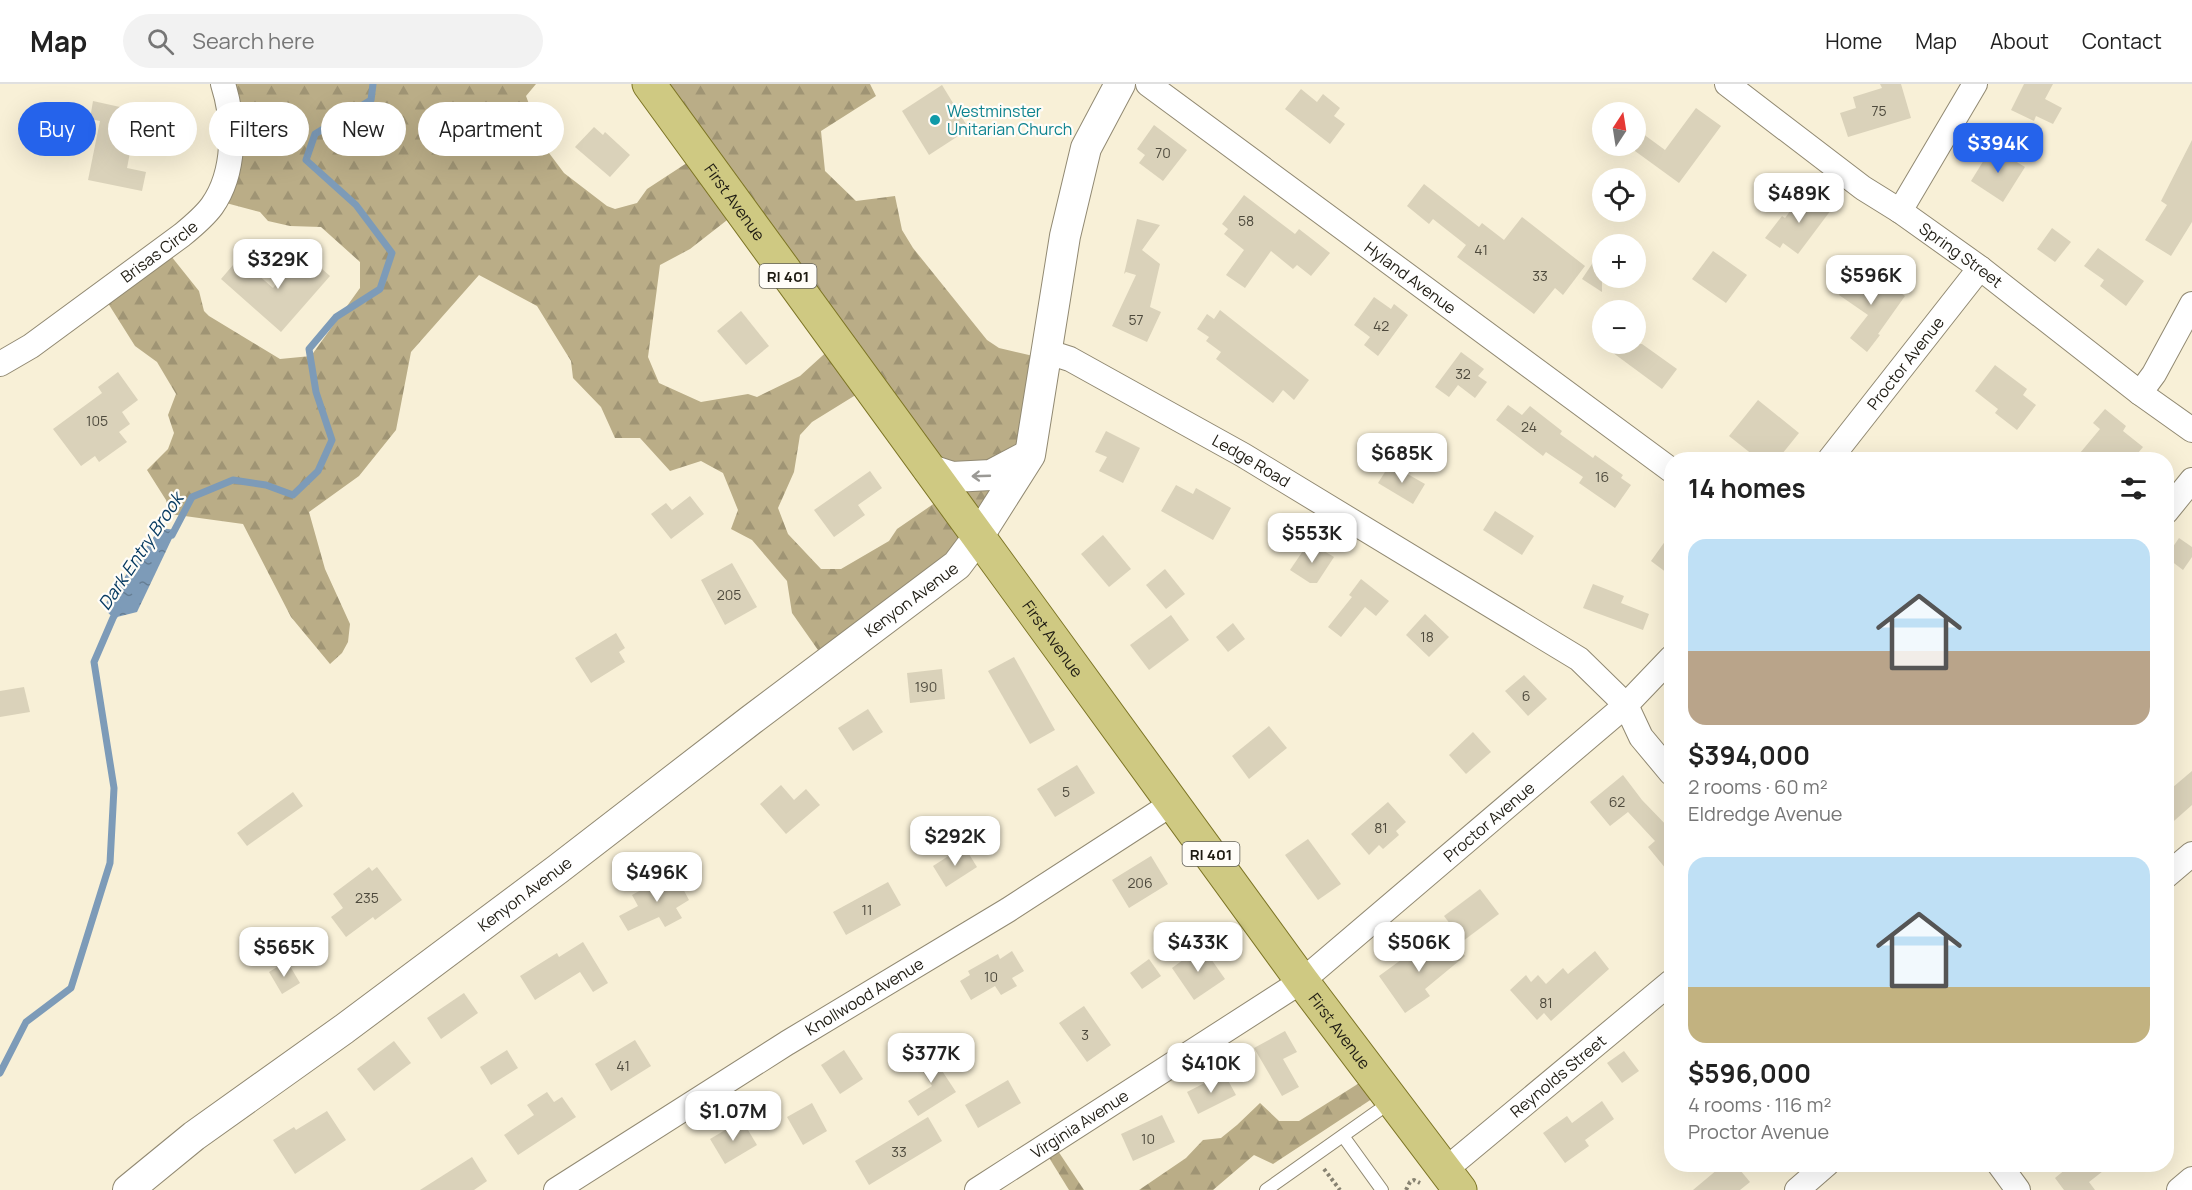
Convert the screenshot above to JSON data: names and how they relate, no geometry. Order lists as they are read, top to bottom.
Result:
{
  "streets": {
    "main road": ["First Avenue", "RI 401"],
    "street": [
      "Brisas Circle",
      "Spring Street",
      "Hyland Avenue",
      "Proctor Avenue",
      "Ledge Road",
      "Kenyon Avenue",
      "Knollwood Avenue",
      "Reynolds Street",
      "Virginia Avenue"
    ]
  },
  "crossings": [
    ["First Avenue", "Proctor Avenue"],
    ["First Avenue", "Kenyon Avenue"],
    ["First Avenue", "Knollwood Avenue"],
    ["First Avenue", "Reynolds Street"],
    ["First Avenue", "Virginia Avenue"],
    ["Spring Street", "Proctor Avenue"],
    ["Proctor Avenue", "Ledge Road"],
    ["Proctor Avenue", "Virginia Avenue"],
    ["Ledge Road", "Kenyon Avenue"]
  ],
  "water": ["Dark Entry Brook"],
  "places": ["Westminster Unitarian Church"],
  "house_numbers": [
    "75",
    "70",
    "58",
    "41",
    "33",
    "57",
    "42",
    "32",
    "105",
    "24",
    "16",
    "205",
    "18",
    "190",
    "6",
    "5",
    "62",
    "81",
    "206",
    "235",
    "11",
    "10",
    "81",
    "3",
    "41",
    "10",
    "33"
  ],
  "north": "top",
  "page": {
    "header": "Map",
    "search": "Search here",
    "nav": [
      "Home",
      "Map",
      "About",
      "Contact"
    ],
    "map_buttons": ["+", "−"],
    "chip": [
      "Buy",
      "Rent",
      "Filters",
      "New",
      "Apartment"
    ],
    "price": [
      "$394K",
      "$489K",
      "$329K",
      "$596K",
      "$685K",
      "$553K",
      "$292K",
      "$496K",
      "$433K",
      "$506K",
      "$565K",
      "$377K",
      "$410K",
      "$1.07M"
    ],
    "heading": "14 homes",
    "list": [
      {
        "name": "$394,000",
        "note": "2 rooms · 60 m² · Eldredge Avenue"
      },
      {
        "name": "$596,000",
        "note": "4 rooms · 116 m² · Proctor Avenue"
      }
    ]
  }
}
